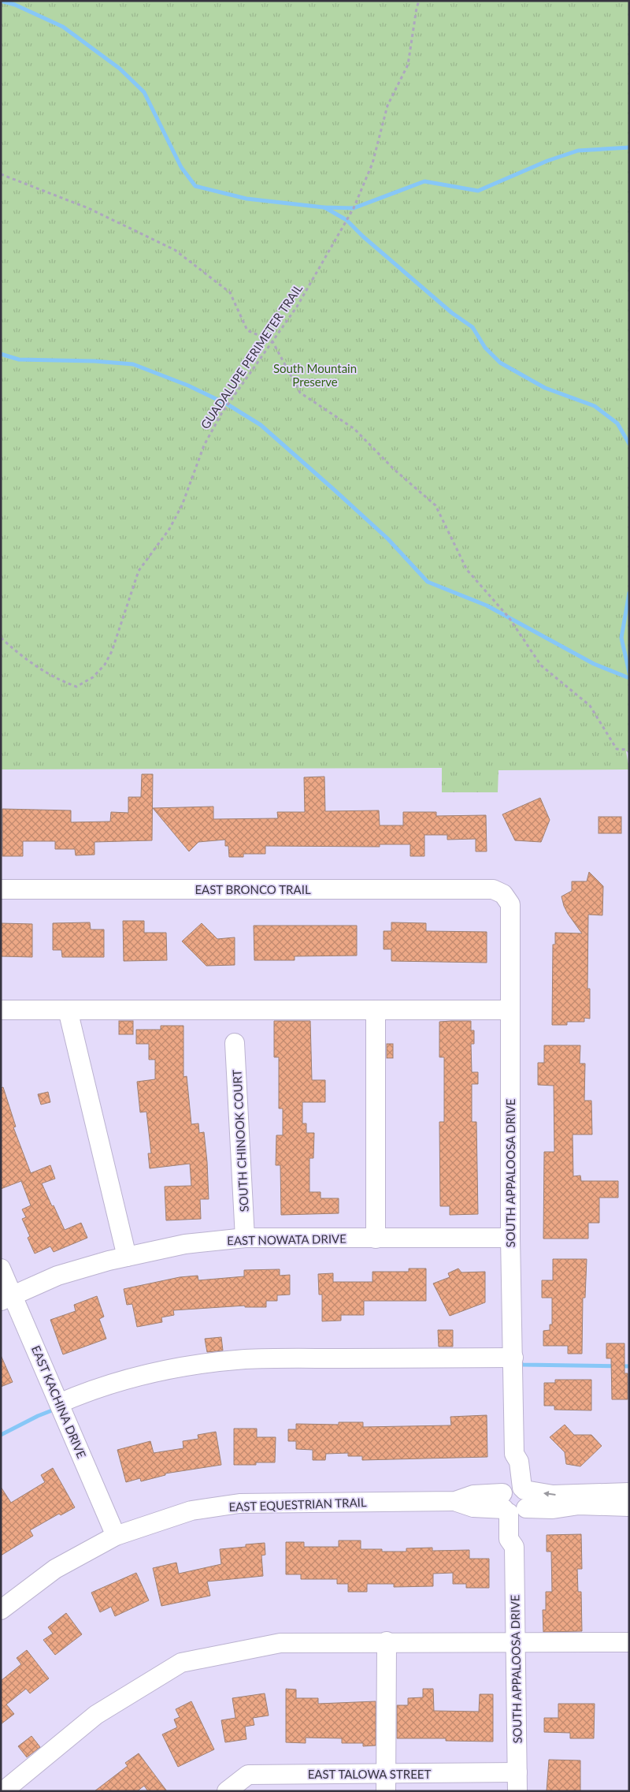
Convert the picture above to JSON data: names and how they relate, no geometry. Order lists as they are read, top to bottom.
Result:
{
  "streets": {
    "street": [
      "EAST BRONCO TRAIL",
      "SOUTH CHINOOK COURT",
      "SOUTH APPALOOSA DRIVE",
      "EAST NOWATA DRIVE",
      "EAST KACHINA DRIVE",
      "EAST EQUESTRIAN TRAIL",
      "EAST TALOWA STREET"
    ],
    "path": ["GUADALUPE PERIMETER TRAIL"]
  },
  "crossings": [
    ["EAST BRONCO TRAIL", "SOUTH APPALOOSA DRIVE"],
    ["SOUTH CHINOOK COURT", "EAST NOWATA DRIVE"],
    ["SOUTH APPALOOSA DRIVE", "EAST NOWATA DRIVE"],
    ["SOUTH APPALOOSA DRIVE", "EAST EQUESTRIAN TRAIL"],
    ["SOUTH APPALOOSA DRIVE", "EAST TALOWA STREET"],
    ["EAST NOWATA DRIVE", "EAST KACHINA DRIVE"],
    ["EAST KACHINA DRIVE", "EAST EQUESTRIAN TRAIL"]
  ],
  "parks": ["South Mountain Preserve"]
}
